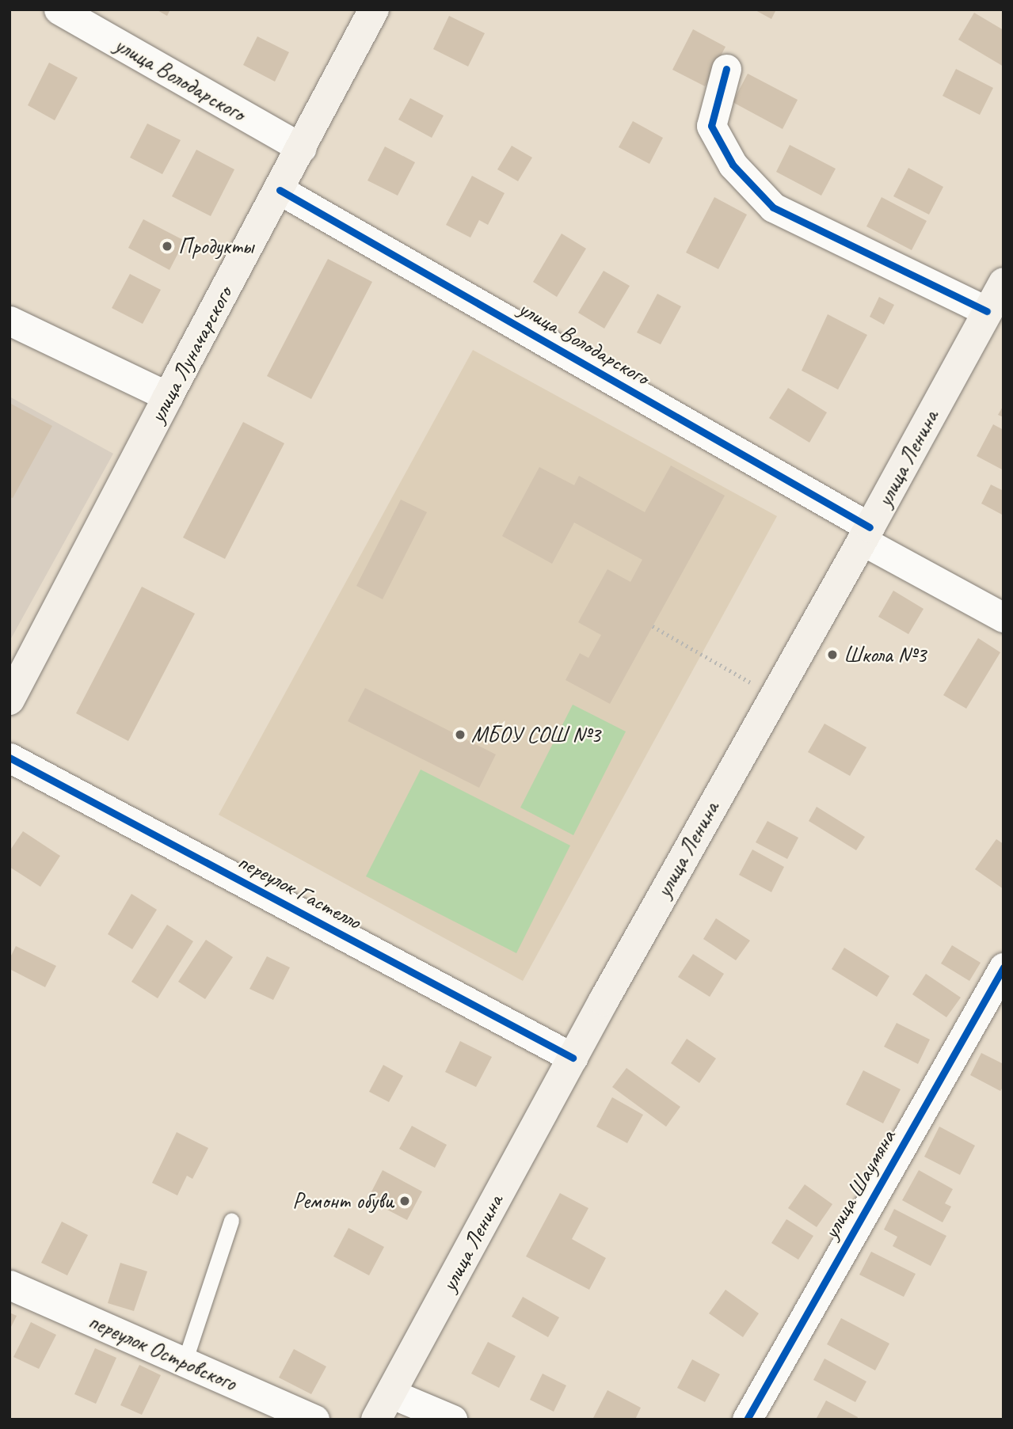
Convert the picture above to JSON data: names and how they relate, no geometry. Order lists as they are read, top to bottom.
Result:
{
  "streets": {
    "main road": ["улица Луначарского", "улица Ленина"],
    "street": [
      "улица Володарского",
      "переулок Гастелло",
      "улица Шаумяна",
      "переулок Островского"
    ]
  },
  "crossings": [
    ["улица Володарского", "улица Луначарского"],
    ["улица Володарского", "улица Ленина"],
    ["улица Ленина", "переулок Гастелло"]
  ],
  "places": [
    "Продукты",
    "Школа №3",
    "МБОУ СОШ №3",
    "Ремонт обуви"
  ]
}
